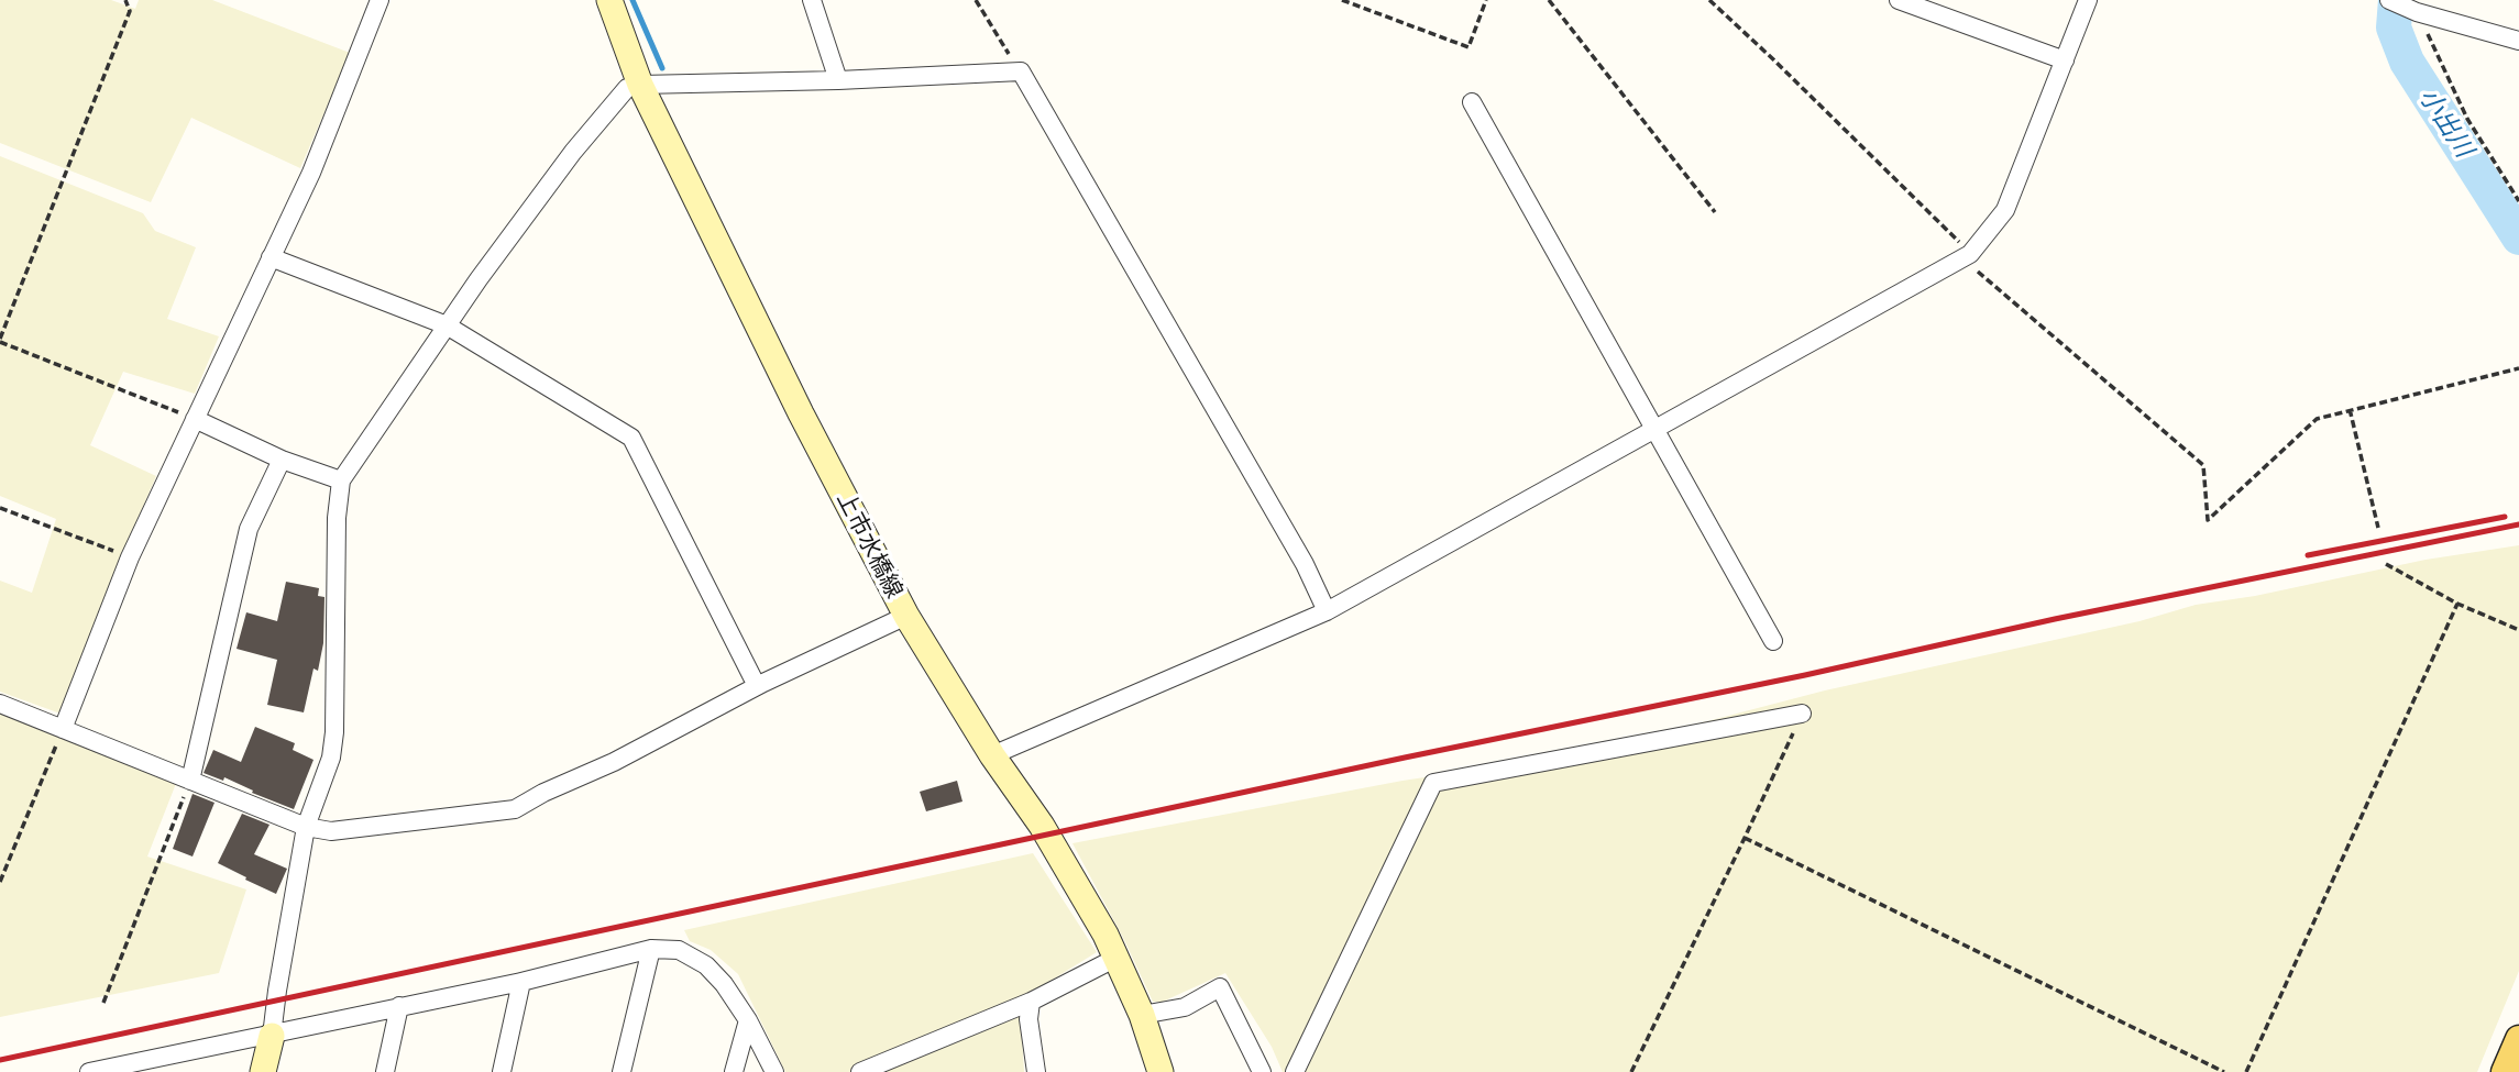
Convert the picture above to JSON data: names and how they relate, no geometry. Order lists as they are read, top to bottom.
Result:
{
  "streets": {
    "main road": ["上市水橋線"]
  },
  "water": ["小出川"]
}
